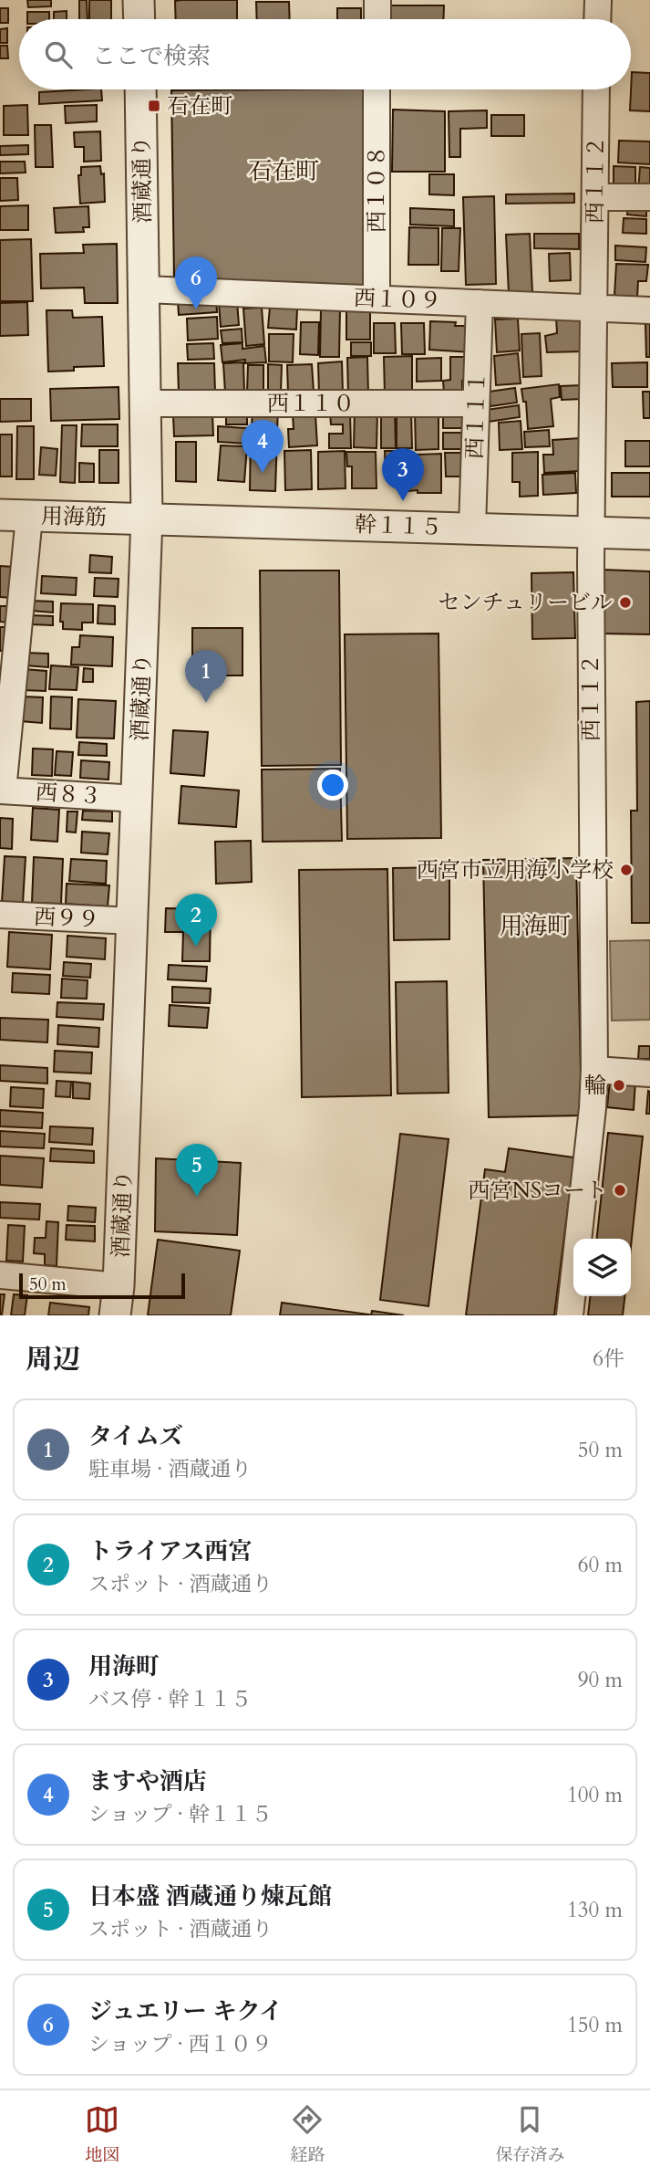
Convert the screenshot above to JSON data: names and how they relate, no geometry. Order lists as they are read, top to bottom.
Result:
{
  "streets": {
    "street": [
      "酒蔵通り",
      "西１１２",
      "西１０８",
      "西１０９",
      "西１１０",
      "西１１１",
      "用海筋",
      "幹１１５",
      "西８３",
      "西９９"
    ]
  },
  "crossings": [
    ["酒蔵通り", "西１０９"],
    ["酒蔵通り", "西１１０"],
    ["酒蔵通り", "用海筋"],
    ["酒蔵通り", "幹１１５"],
    ["酒蔵通り", "西８３"],
    ["酒蔵通り", "西９９"],
    ["西１１２", "西１０９"],
    ["西１１２", "幹１１５"],
    ["西１０８", "西１０９"],
    ["西１０９", "西１１１"],
    ["西１１０", "西１１１"],
    ["西１１１", "幹１１５"],
    ["用海筋", "幹１１５"]
  ],
  "districts": ["石在町", "用海町"],
  "places": {
    "transit": ["石在町"],
    "other": [
      "センチュリービル",
      "西宮市立用海小学校",
      "輪",
      "西宮NSコート"
    ]
  },
  "scale_bar": "50 m",
  "page": {
    "search": "ここで検索",
    "pins": [
      "6",
      "4",
      "3",
      "1",
      "2",
      "5"
    ],
    "scale": "50 m",
    "heading": ["周辺", "6件"],
    "list": [
      {
        "mark": "1",
        "name": "タイムズ",
        "note": "駐車場 · 酒蔵通り",
        "value": "50 m"
      },
      {
        "mark": "2",
        "name": "トライアス西宮",
        "note": "スポット · 酒蔵通り",
        "value": "60 m"
      },
      {
        "mark": "3",
        "name": "用海町",
        "note": "バス停 · 幹１１５",
        "value": "90 m"
      },
      {
        "mark": "4",
        "name": "ますや酒店",
        "note": "ショップ · 幹１１５",
        "value": "100 m"
      },
      {
        "mark": "5",
        "name": "日本盛 酒蔵通り煉瓦館",
        "note": "スポット · 酒蔵通り",
        "value": "130 m"
      },
      {
        "mark": "6",
        "name": "ジュエリー キクイ",
        "note": "ショップ · 西１０９",
        "value": "150 m"
      }
    ],
    "nav": ["地図", "経路", "保存済み"]
  }
}
